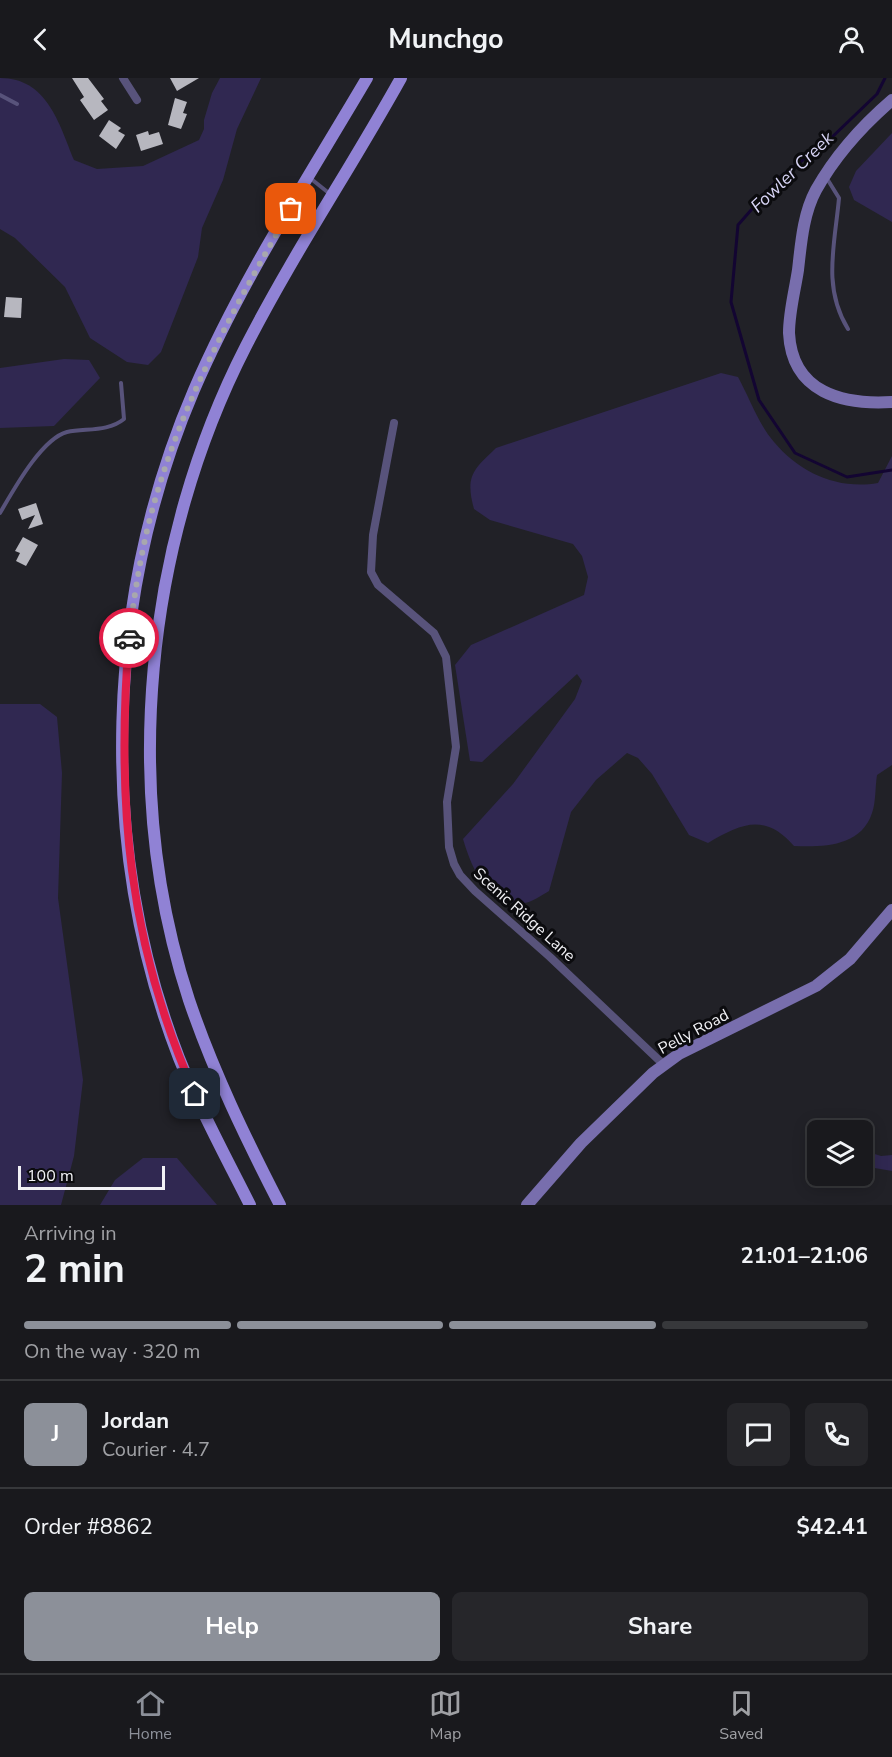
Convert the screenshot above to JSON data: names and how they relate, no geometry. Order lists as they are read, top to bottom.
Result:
{
  "streets": {
    "street": ["Scenic Ridge Lane", "Pelly Road"]
  },
  "crossings": [
    ["Scenic Ridge Lane", "Pelly Road"]
  ],
  "water": ["Fowler Creek"],
  "scale_bar": "100 m",
  "page": {
    "header": "Munchgo",
    "scale": "100 m",
    "heading": ["2 min", "Arriving in", "21:01–21:06"],
    "panel": [
      "Jordan",
      "Courier · 4.7",
      "Order #8862",
      "$42.41"
    ],
    "bar": "On the way · 320 m",
    "round": "J",
    "buttons": ["Help", "Share"],
    "tabs": ["Home", "Map", "Saved"]
  }
}
